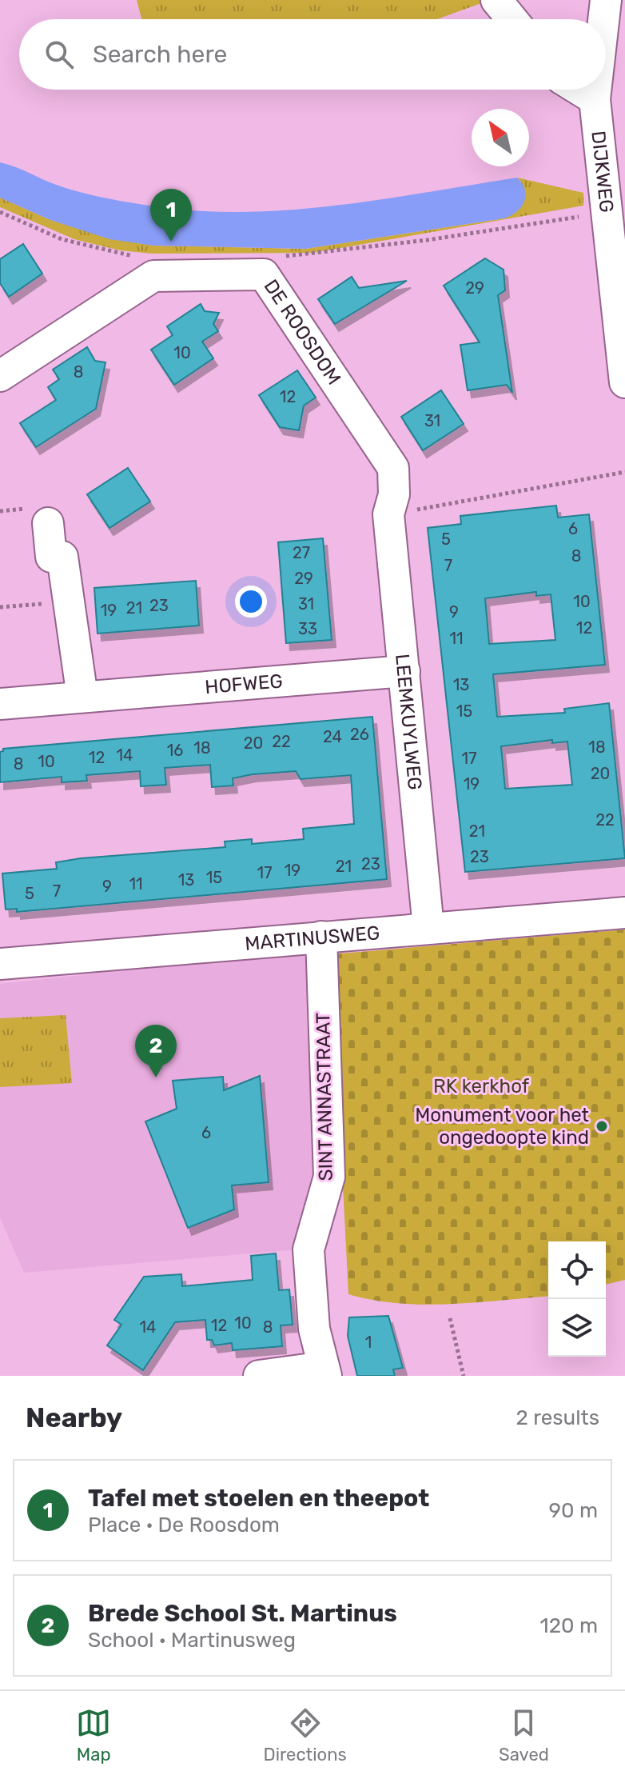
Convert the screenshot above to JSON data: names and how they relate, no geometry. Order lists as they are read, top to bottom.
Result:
{
  "streets": {
    "street": [
      "DIJKWEG",
      "DE ROOSDOM",
      "HOFWEG",
      "LEEMKUYLWEG",
      "MARTINUSWEG",
      "SINT ANNASTRAAT"
    ]
  },
  "crossings": [
    ["DE ROOSDOM", "LEEMKUYLWEG"],
    ["HOFWEG", "LEEMKUYLWEG"],
    ["LEEMKUYLWEG", "MARTINUSWEG"],
    ["MARTINUSWEG", "SINT ANNASTRAAT"]
  ],
  "parks": ["RK kerkhof"],
  "places": ["Monument voor het ongedoopte kind"],
  "house_numbers": [
    "29",
    "10",
    "8",
    "12",
    "31",
    "6",
    "5",
    "27",
    "8",
    "7",
    "29",
    "10",
    "31",
    "23",
    "21",
    "19",
    "9",
    "12",
    "33",
    "11",
    "13",
    "15",
    "26",
    "24",
    "22",
    "20",
    "18",
    "18",
    "16",
    "14",
    "12",
    "17",
    "10",
    "8",
    "20",
    "19",
    "22",
    "21",
    "23",
    "23",
    "21",
    "19",
    "17",
    "15",
    "13",
    "11",
    "9",
    "7",
    "5",
    "6",
    "10",
    "12",
    "14",
    "8",
    "1"
  ],
  "north": "top left",
  "page": {
    "search": "Search here",
    "pins": ["1", "2"],
    "heading": ["Nearby", "2 results"],
    "list": [
      {
        "mark": "1",
        "name": "Tafel met stoelen en theepot",
        "note": "Place · De Roosdom",
        "value": "90 m"
      },
      {
        "mark": "2",
        "name": "Brede School St. Martinus",
        "note": "School · Martinusweg",
        "value": "120 m"
      }
    ],
    "nav": ["Map", "Directions", "Saved"]
  }
}
